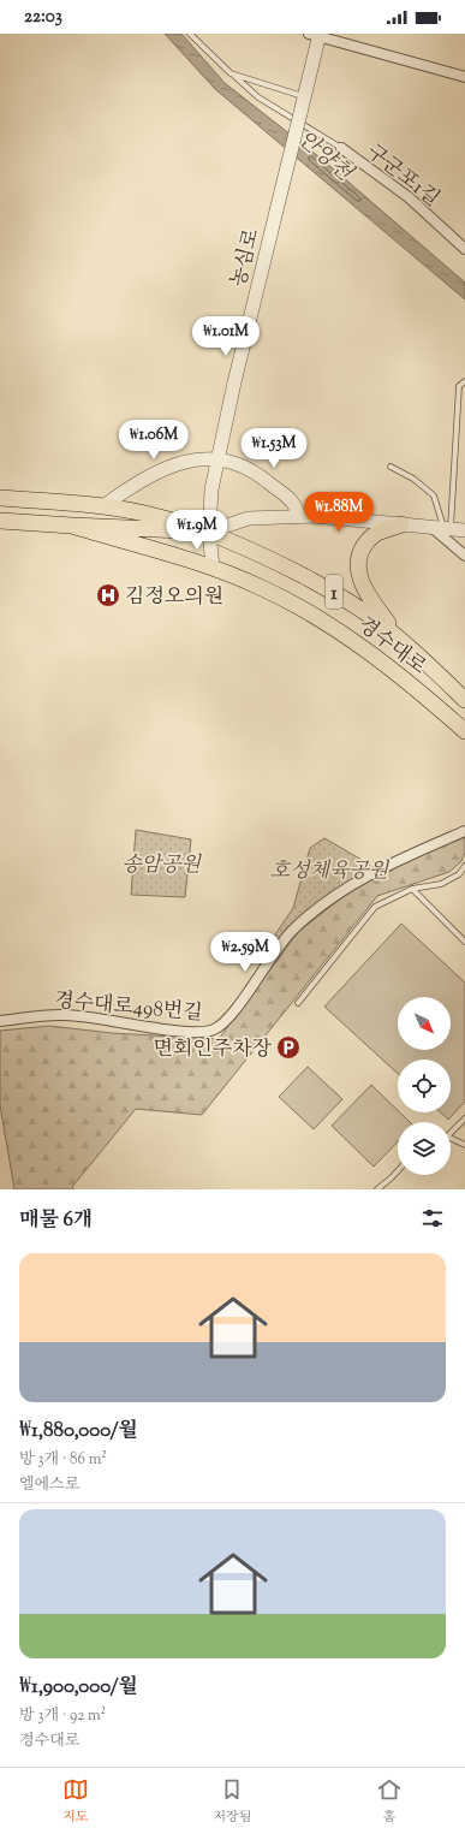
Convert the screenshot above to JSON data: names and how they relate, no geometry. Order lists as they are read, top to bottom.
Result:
{
  "streets": {
    "main road": ["1", "경수대로"],
    "street": ["구군포1길", "농심로", "경수대로498번길"]
  },
  "crossings": [
    ["농심로", "경수대로"]
  ],
  "water": ["안양천"],
  "parks": ["송암공원", "호성체육공원"],
  "places": {
    "hospital": ["김정오의원"],
    "parking": ["면회인주차장"]
  },
  "north": "bottom right",
  "page": {
    "status": "22:03",
    "price": [
      "₩1.01M",
      "₩1.06M",
      "₩1.53M",
      "₩1.88M",
      "₩1.9M",
      "₩2.59M"
    ],
    "heading": "매물 6개",
    "list": [
      {
        "name": "₩1,880,000/월",
        "note": "방 3개 · 86 m² · 엘에스로"
      },
      {
        "name": "₩1,900,000/월",
        "note": "방 3개 · 92 m² · 경수대로"
      }
    ],
    "tabs": ["지도", "저장됨", "홈"]
  }
}
